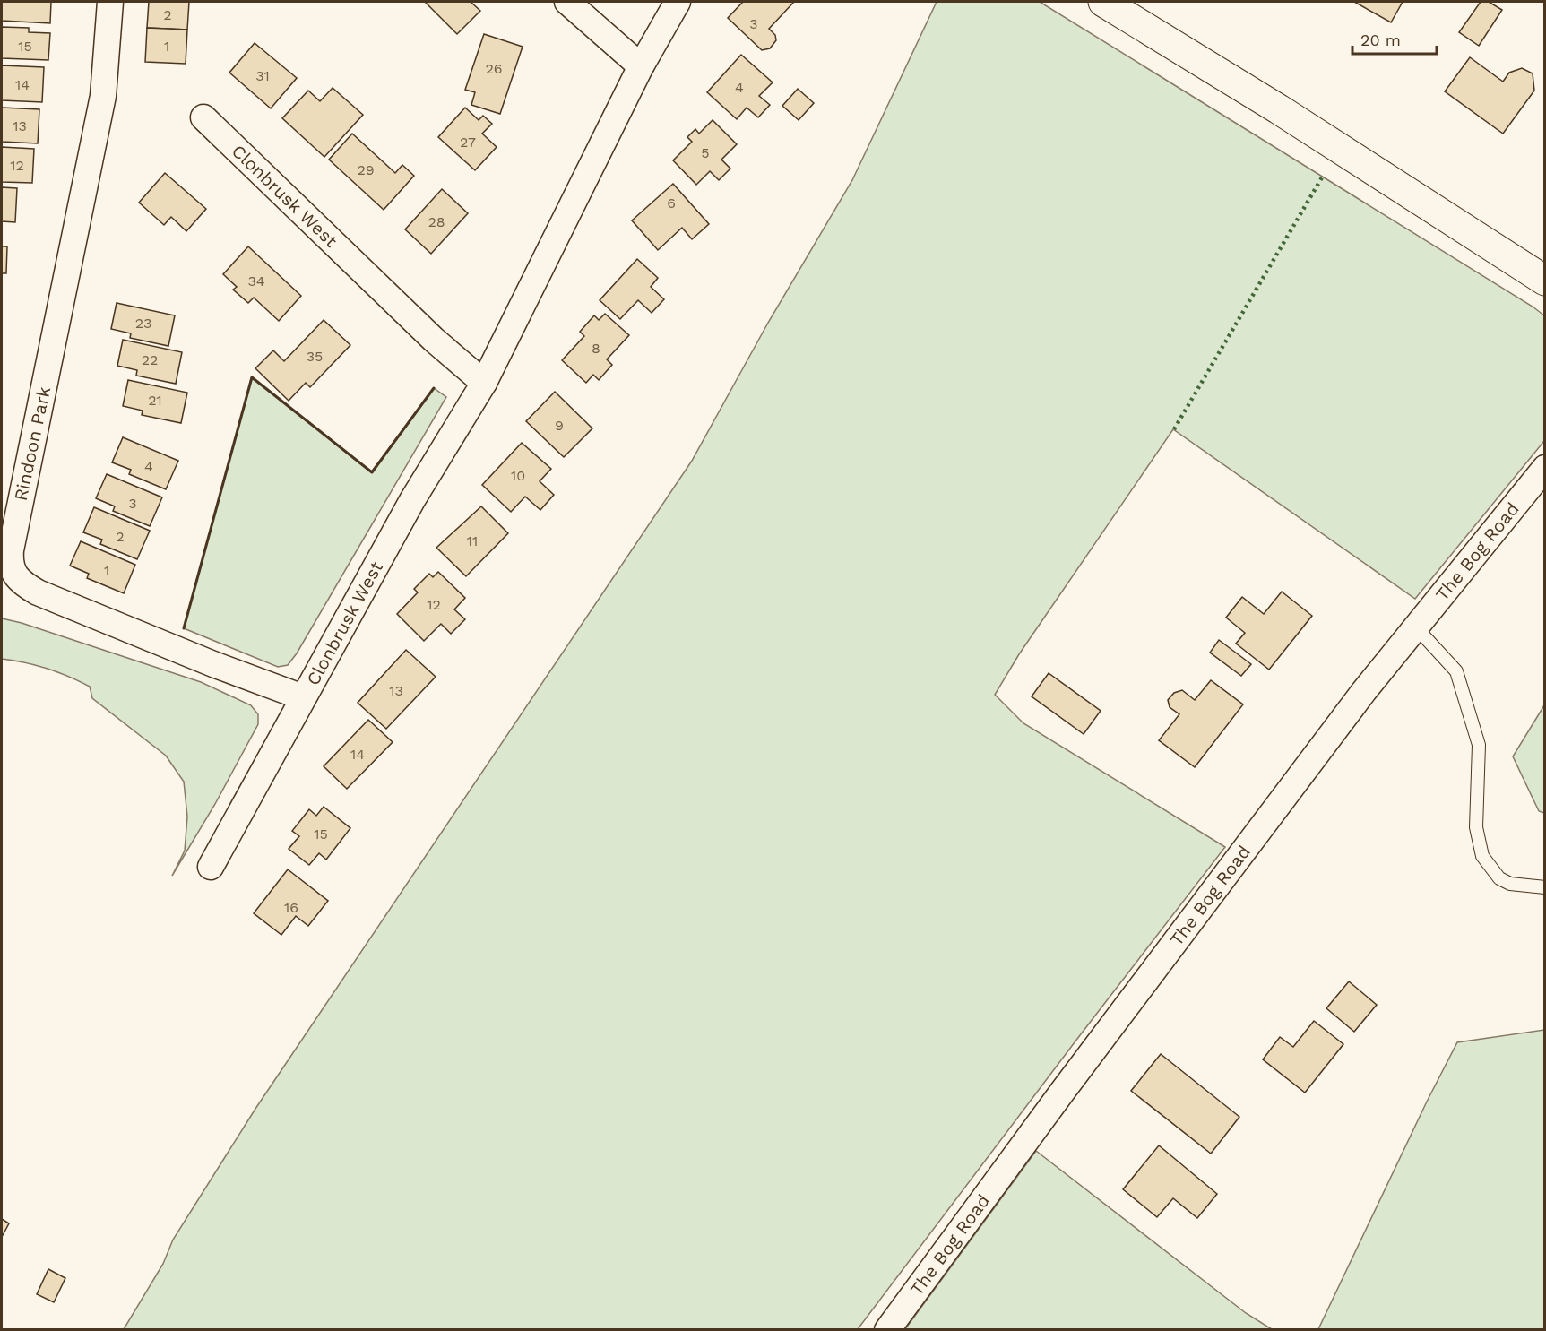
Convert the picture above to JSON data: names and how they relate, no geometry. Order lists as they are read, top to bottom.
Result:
{
  "streets": {
    "street": ["Clonbrusk West", "Rindoon Park", "The Bog Road"]
  },
  "crossings": [
    ["Clonbrusk West", "Rindoon Park"]
  ],
  "house_numbers": [
    "2",
    "3",
    "15",
    "1",
    "26",
    "31",
    "14",
    "4",
    "13",
    "27",
    "5",
    "12",
    "29",
    "6",
    "28",
    "34",
    "23",
    "8",
    "35",
    "22",
    "21",
    "9",
    "4",
    "10",
    "3",
    "2",
    "11",
    "1",
    "12",
    "13",
    "14",
    "15",
    "16"
  ],
  "scale_bar": "20 m"
}
